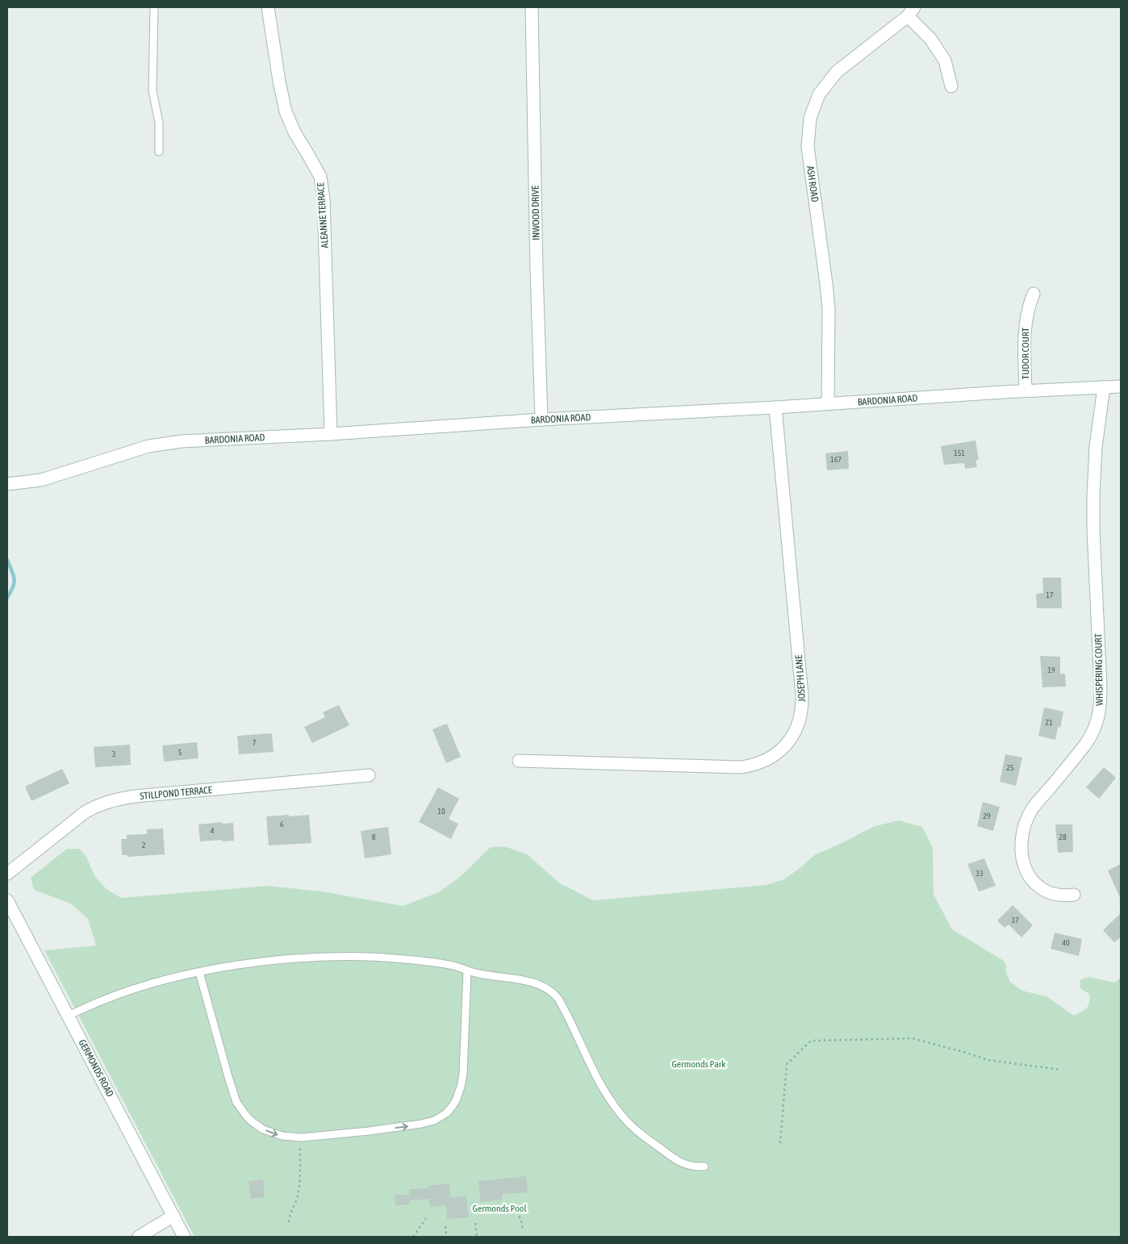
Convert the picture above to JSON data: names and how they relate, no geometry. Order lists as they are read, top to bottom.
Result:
{
  "streets": {
    "street": [
      "ASH ROAD",
      "INWOOD DRIVE",
      "ALEANNE TERRACE",
      "TUDOR COURT",
      "BARDONIA ROAD",
      "WHISPERING COURT",
      "JOSEPH LANE",
      "STILLPOND TERRACE",
      "GERMONDS ROAD"
    ]
  },
  "crossings": [
    ["ASH ROAD", "BARDONIA ROAD"],
    ["INWOOD DRIVE", "BARDONIA ROAD"],
    ["ALEANNE TERRACE", "BARDONIA ROAD"],
    ["TUDOR COURT", "BARDONIA ROAD"],
    ["BARDONIA ROAD", "WHISPERING COURT"],
    ["BARDONIA ROAD", "JOSEPH LANE"]
  ],
  "parks": ["Germonds Park", "Germonds Pool"],
  "house_numbers": [
    "151",
    "167",
    "17",
    "19",
    "21",
    "7",
    "5",
    "3",
    "25",
    "10",
    "29",
    "6",
    "4",
    "8",
    "28",
    "2",
    "33",
    "37",
    "40"
  ]
}
